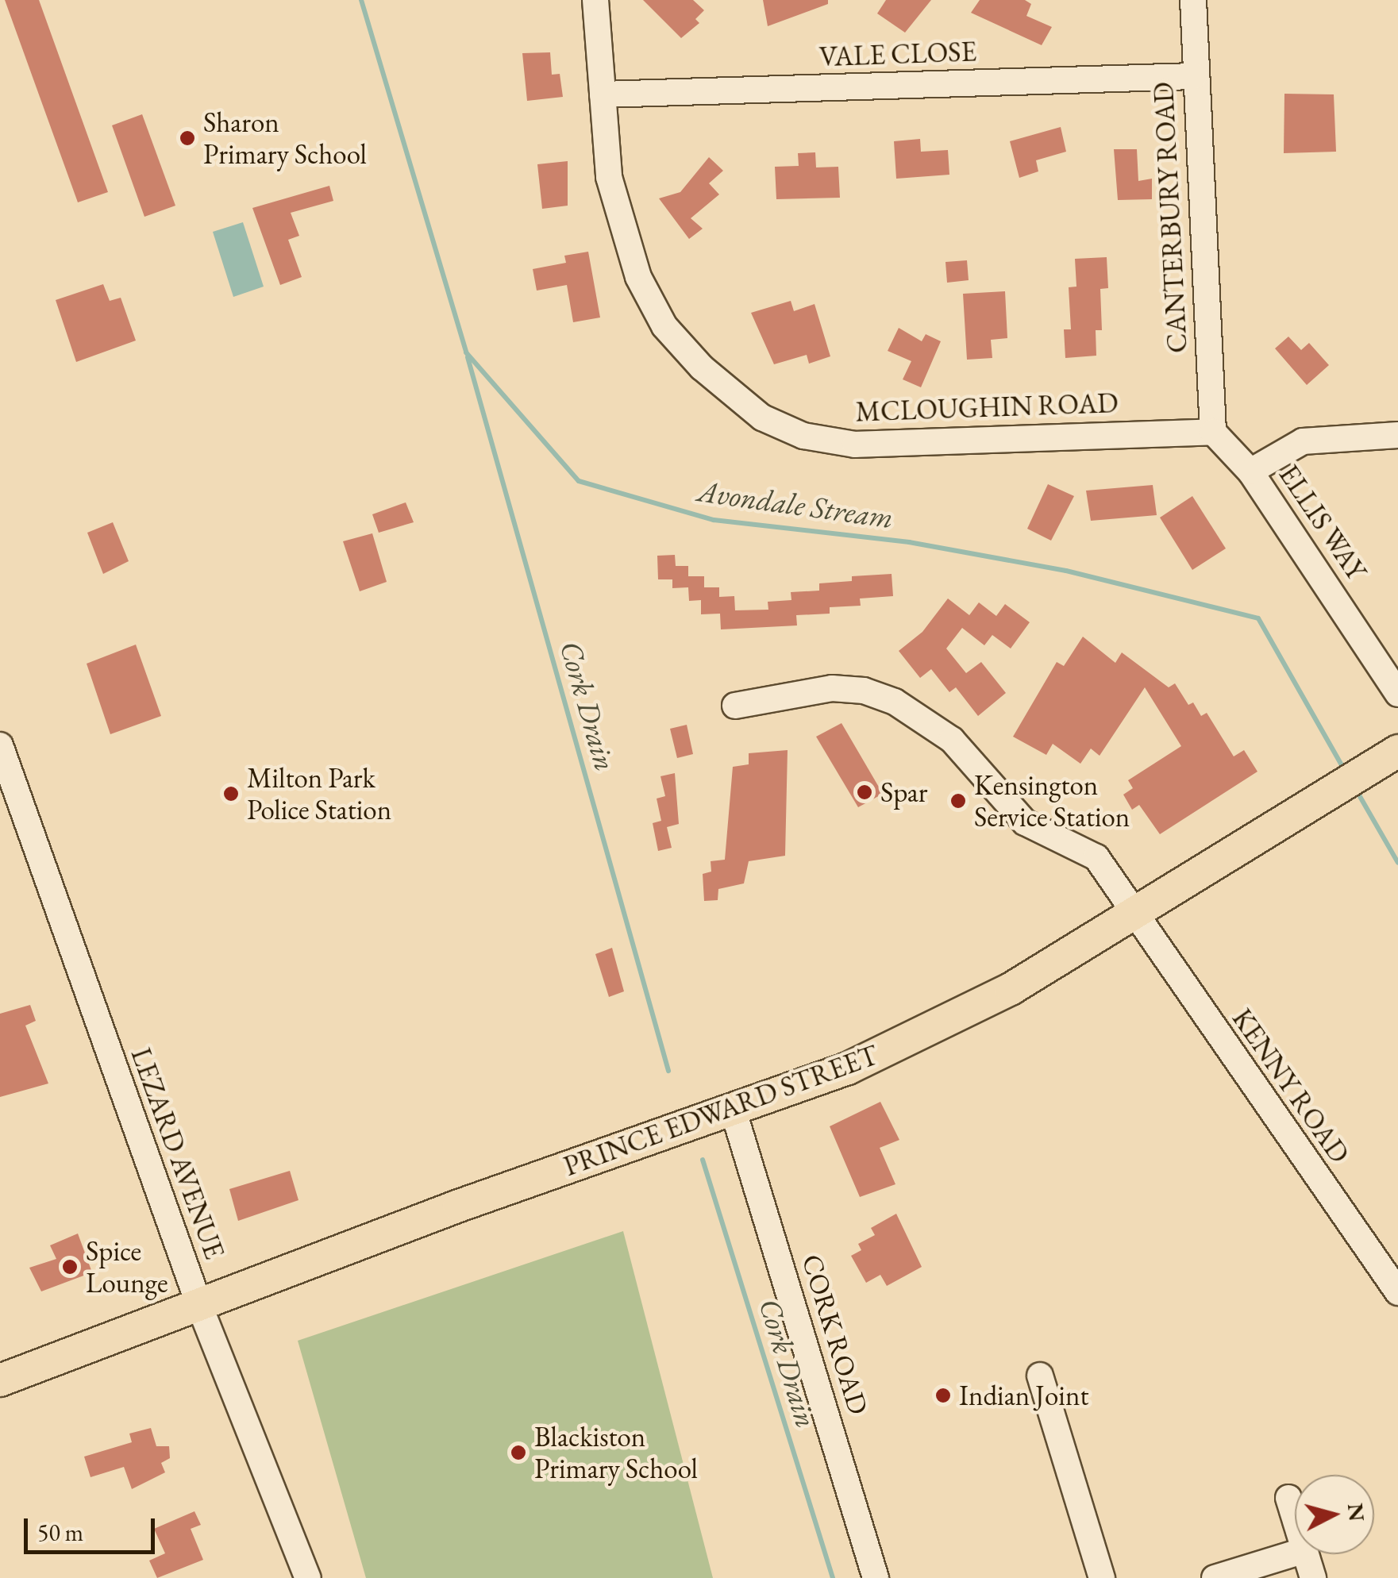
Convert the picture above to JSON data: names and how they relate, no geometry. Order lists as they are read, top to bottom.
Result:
{
  "streets": {
    "main road": ["PRINCE EDWARD STREET"],
    "street": [
      "VALE CLOSE",
      "CANTERBURY ROAD",
      "MCLOUGHIN ROAD",
      "ELLIS WAY",
      "KENNY ROAD",
      "LEZARD AVENUE",
      "CORK ROAD"
    ]
  },
  "crossings": [
    ["VALE CLOSE", "CANTERBURY ROAD"],
    ["VALE CLOSE", "MCLOUGHIN ROAD"],
    ["CANTERBURY ROAD", "MCLOUGHIN ROAD"],
    ["CANTERBURY ROAD", "ELLIS WAY"],
    ["MCLOUGHIN ROAD", "ELLIS WAY"],
    ["KENNY ROAD", "PRINCE EDWARD STREET"],
    ["PRINCE EDWARD STREET", "LEZARD AVENUE"],
    ["PRINCE EDWARD STREET", "CORK ROAD"]
  ],
  "water": ["Avondale Stream", "Cork Drain"],
  "places": [
    "Sharon Primary School",
    "Spar",
    "Milton Park Police Station",
    "Kensington Service Station",
    "Spice Lounge",
    "Indian Joint",
    "Blackiston Primary School"
  ],
  "scale_bar": "50 m",
  "north": "right"
}
